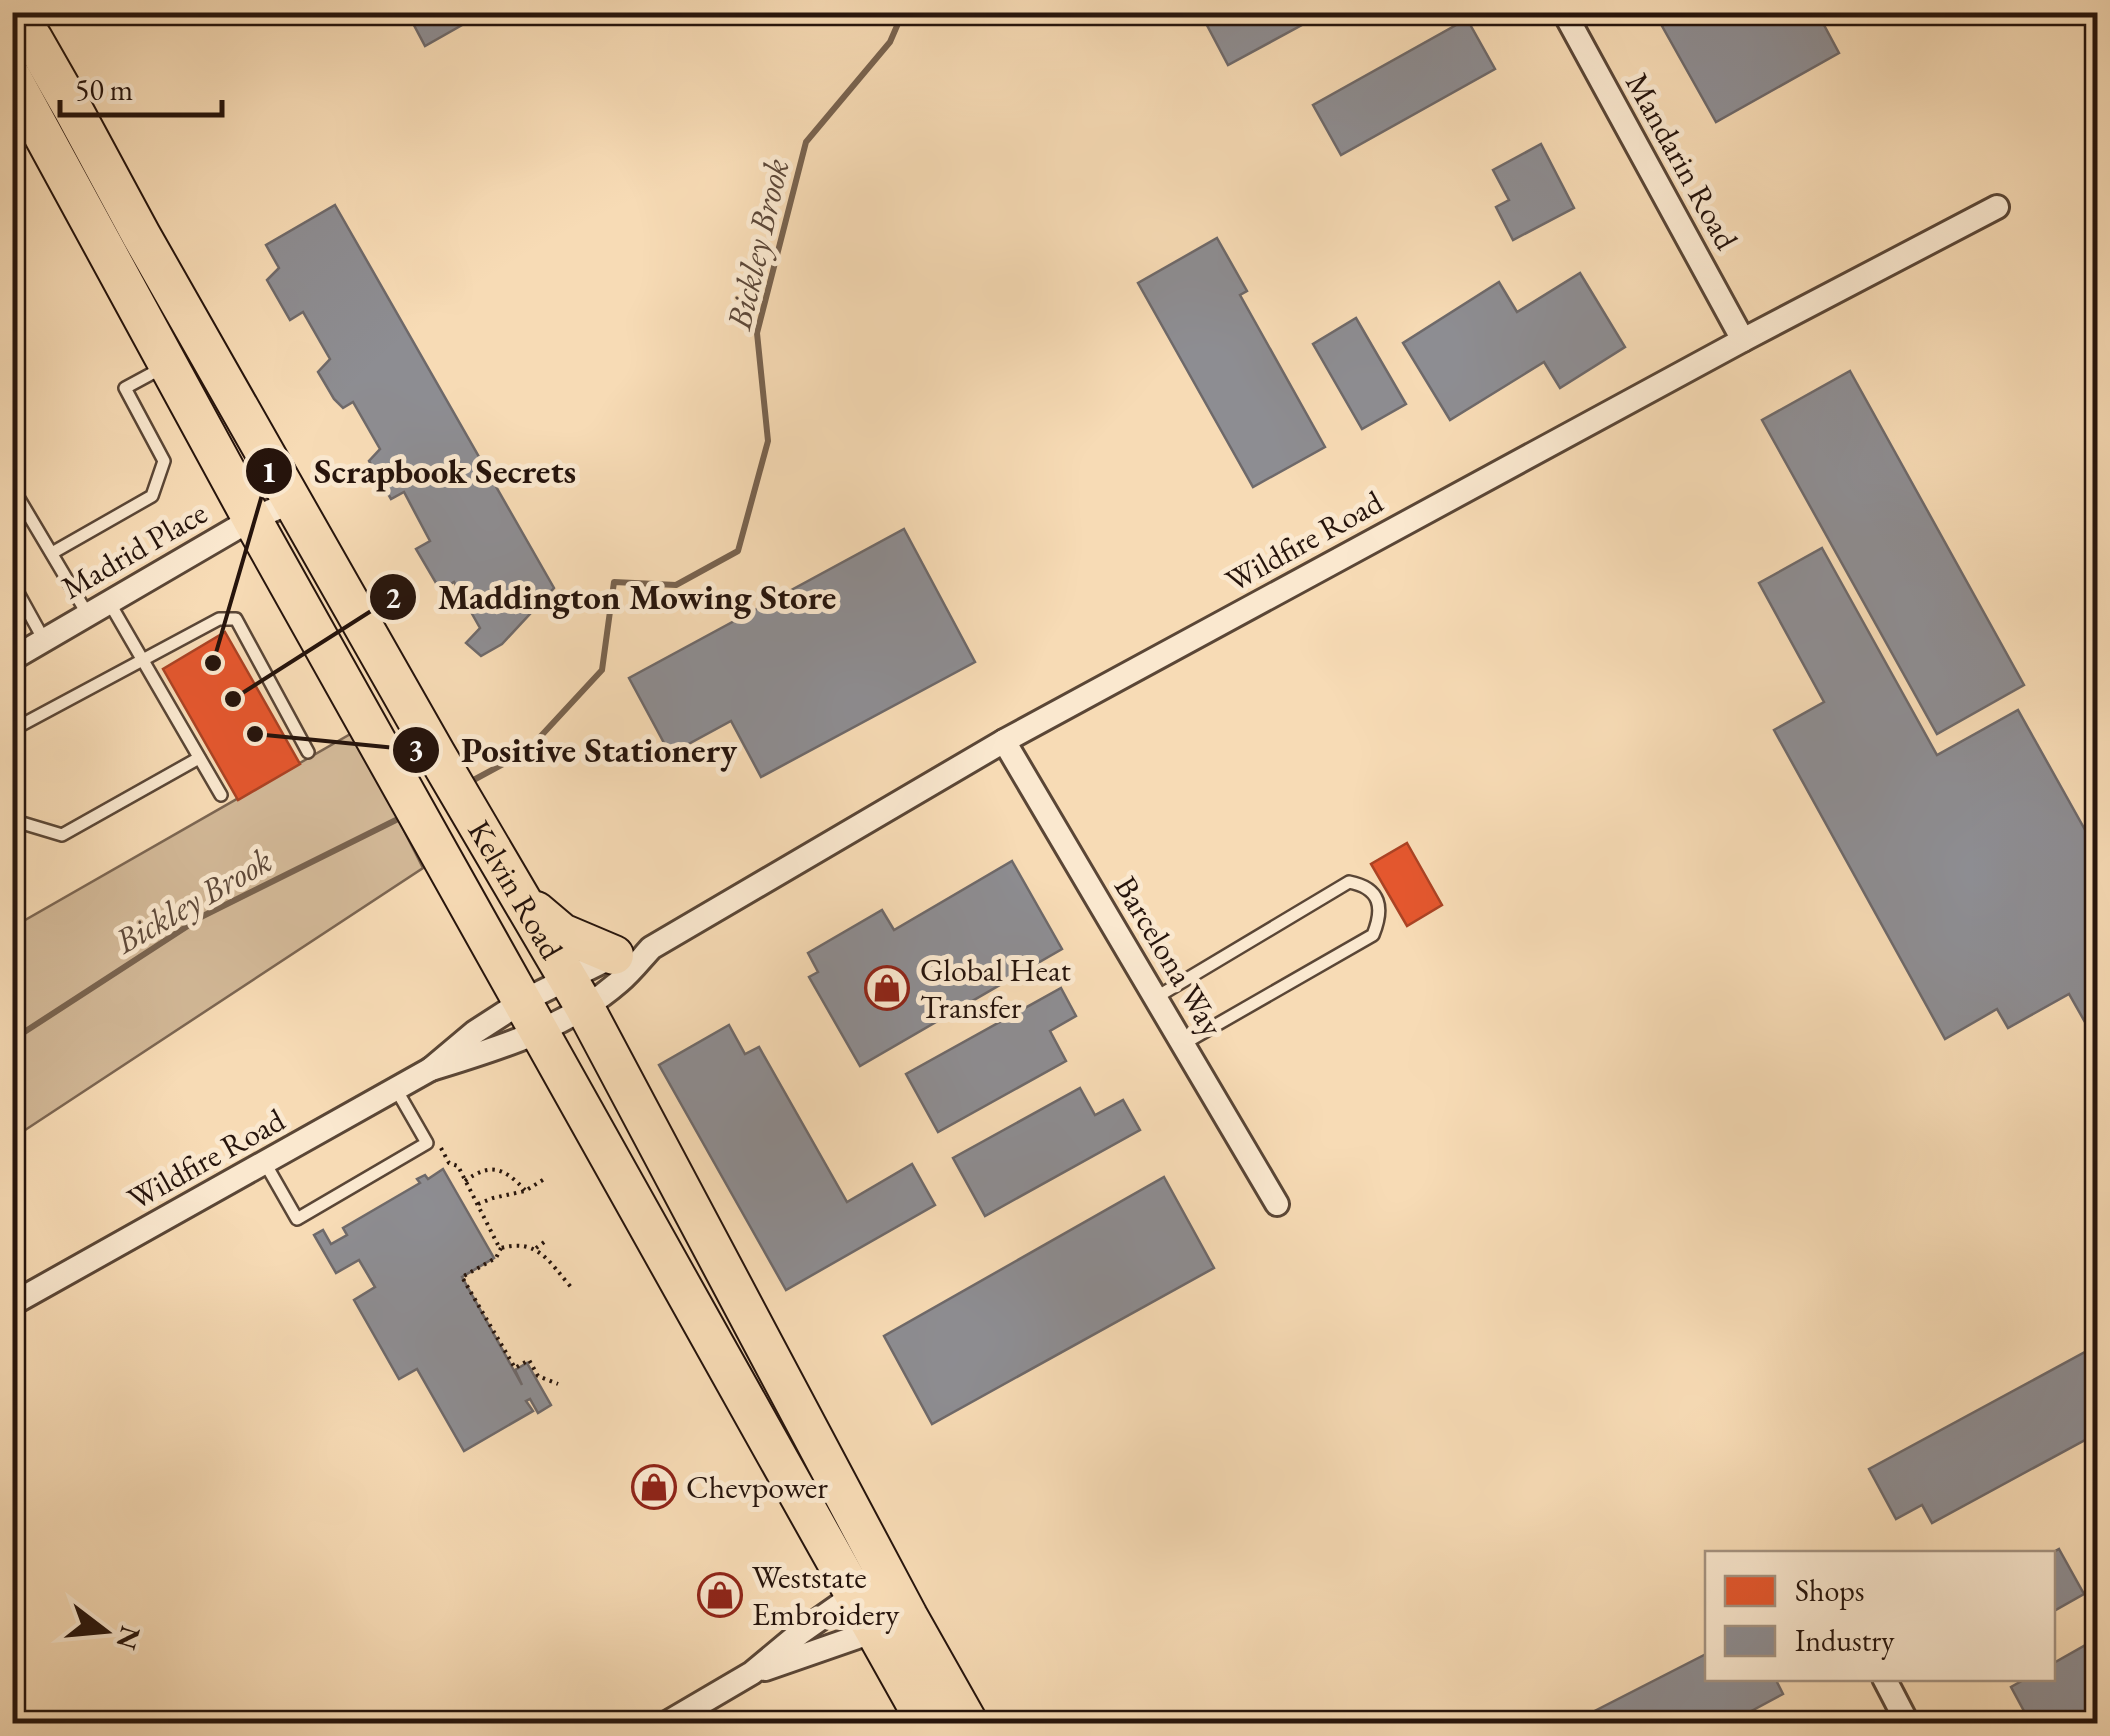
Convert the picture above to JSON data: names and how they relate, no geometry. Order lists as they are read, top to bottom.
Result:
{
  "streets": {
    "main road": ["Kelvin Road"],
    "street": [
      "Mandarin Road",
      "Wildfire Road",
      "Madrid Place",
      "Barcelona Way"
    ]
  },
  "crossings": [
    ["Mandarin Road", "Wildfire Road"],
    ["Wildfire Road", "Kelvin Road"],
    ["Wildfire Road", "Barcelona Way"],
    ["Madrid Place", "Kelvin Road"]
  ],
  "water": ["Bickley Brook"],
  "places": {
    "other": ["Scrapbook Secrets", "Maddington Mowing Store", "Positive Stationery"],
    "shop": ["Global Heat Transfer", "Chevpower", "Weststate Embroidery"]
  },
  "legend": ["Shops", "Industry"],
  "scale_bar": "50 m",
  "north": "right"
}
